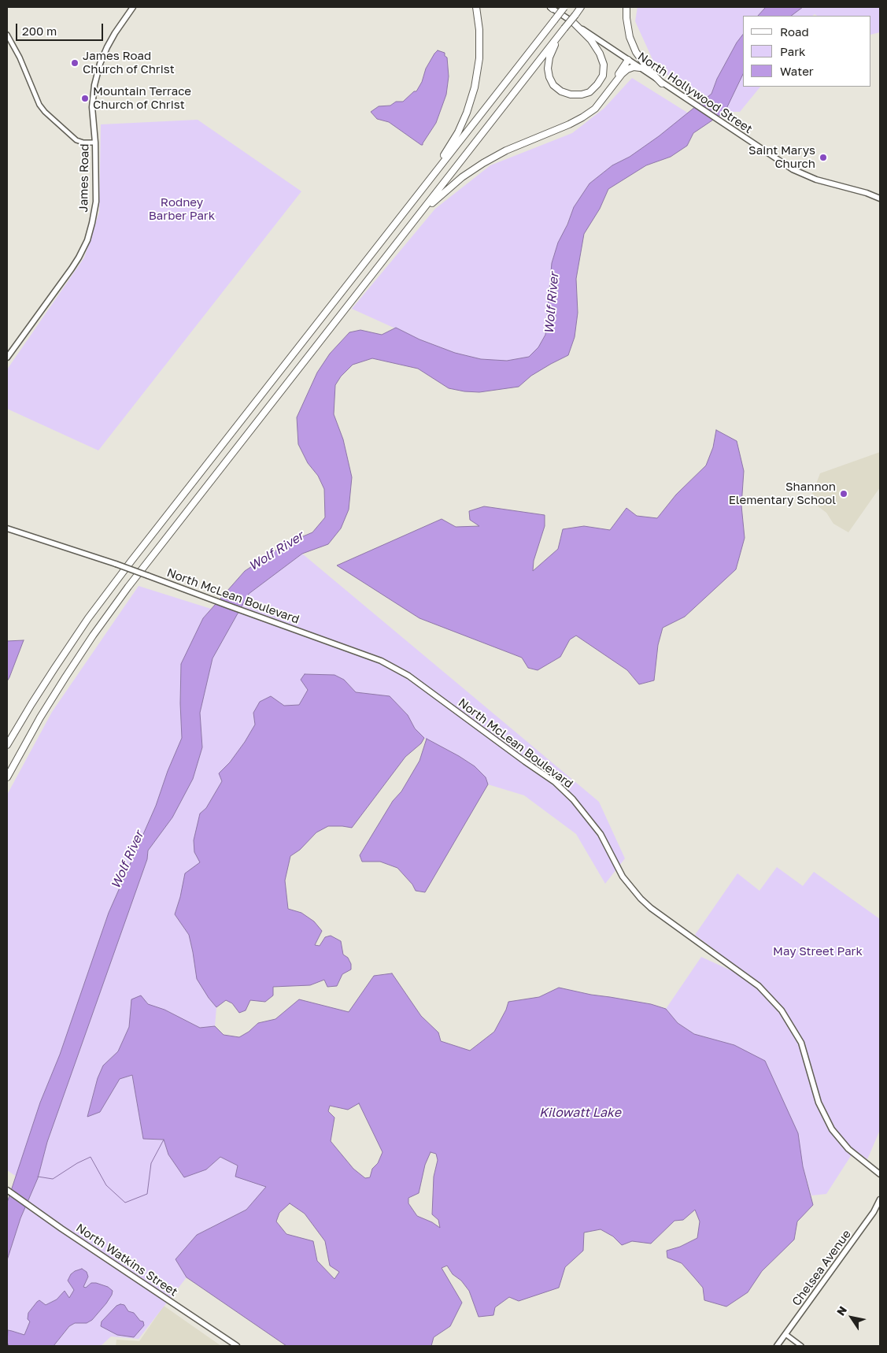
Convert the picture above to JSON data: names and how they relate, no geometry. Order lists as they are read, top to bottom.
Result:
{
  "streets": {
    "main road": [
      "North Hollywood Street",
      "James Road",
      "North McLean Boulevard",
      "North Watkins Street",
      "Chelsea Avenue"
    ]
  },
  "water": ["Wolf River", "Kilowatt Lake"],
  "parks": ["Rodney Barber Park", "May Street Park"],
  "places": [
    "James Road Church of Christ",
    "Mountain Terrace Church of Christ",
    "Saint Marys Church",
    "Shannon Elementary School"
  ],
  "legend": ["Road", "Park", "Water"],
  "scale_bar": "200 m",
  "north": "top left"
}
